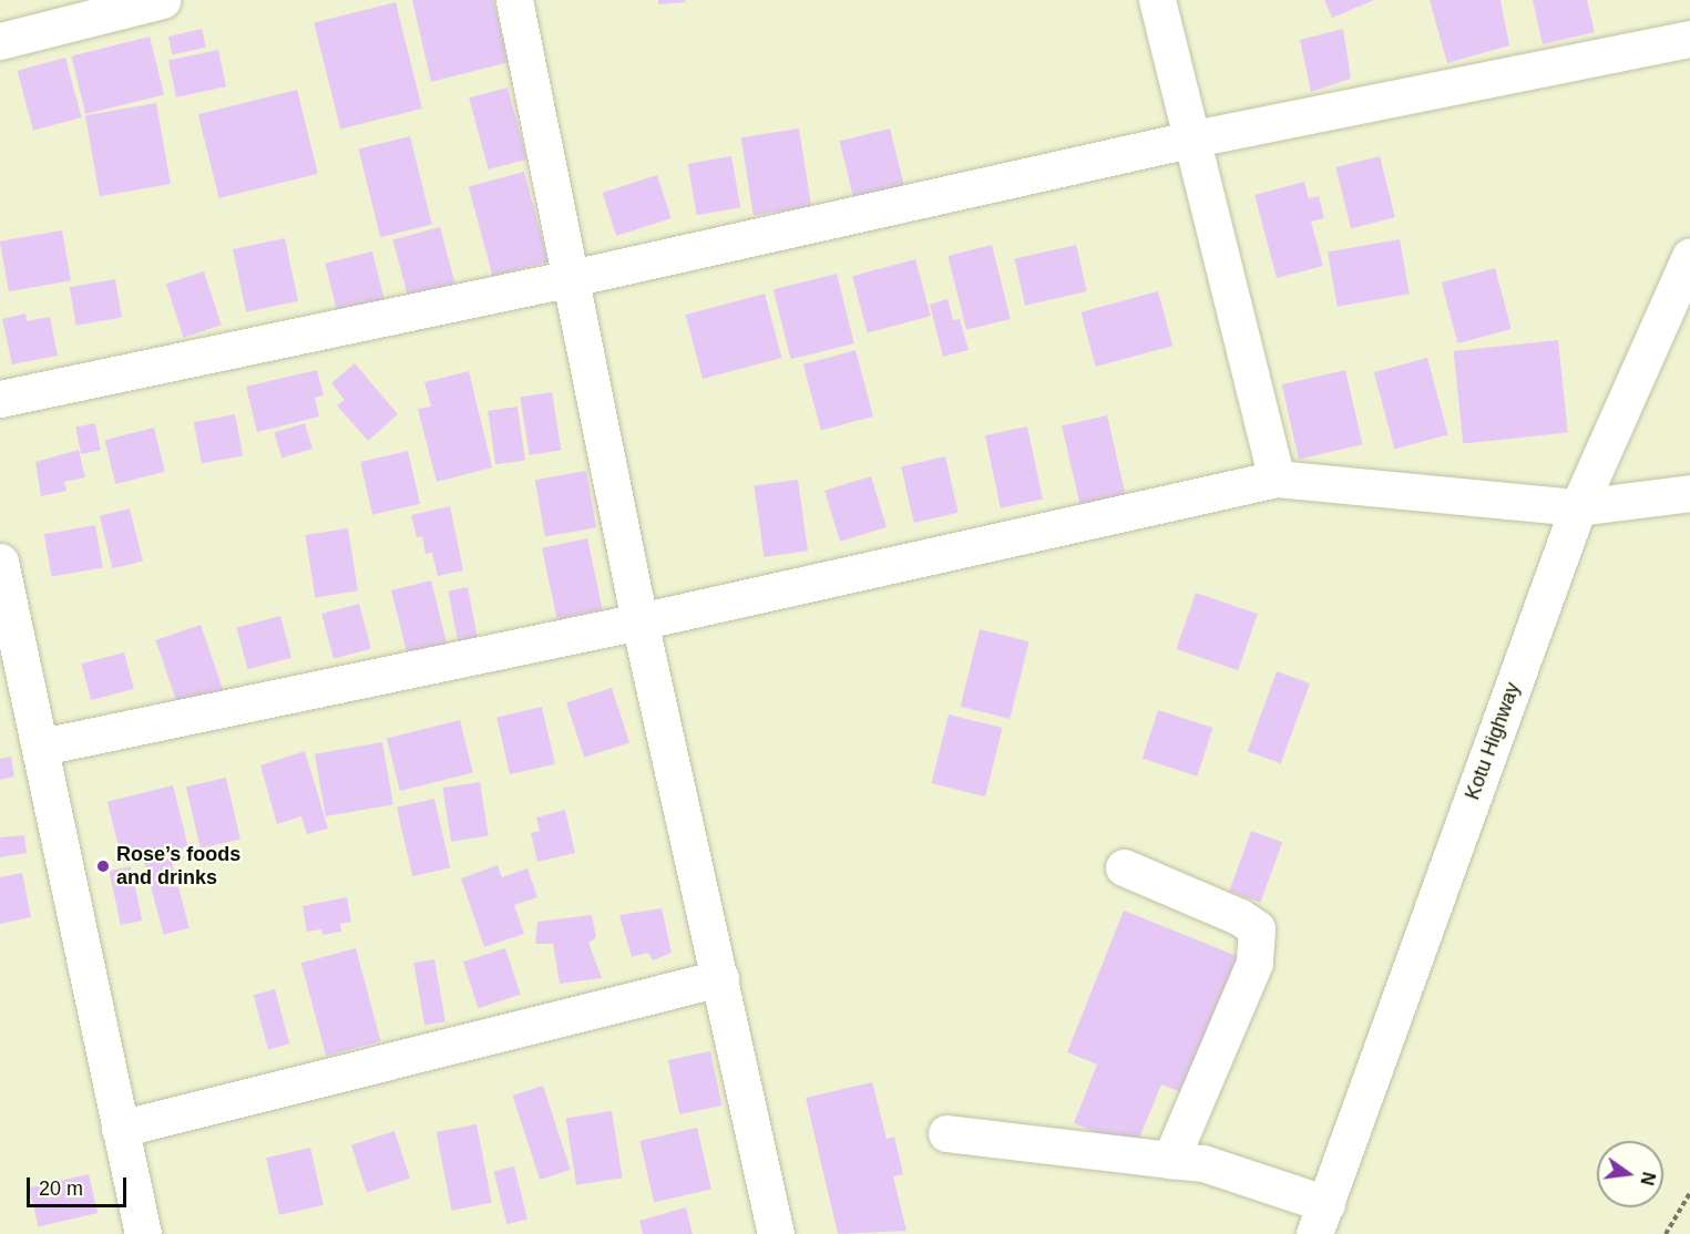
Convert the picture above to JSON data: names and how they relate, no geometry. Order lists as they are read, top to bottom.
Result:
{
  "streets": {
    "street": ["Kotu Highway"]
  },
  "places": ["Rose’s foods and drinks"],
  "scale_bar": "20 m",
  "north": "right"
}
